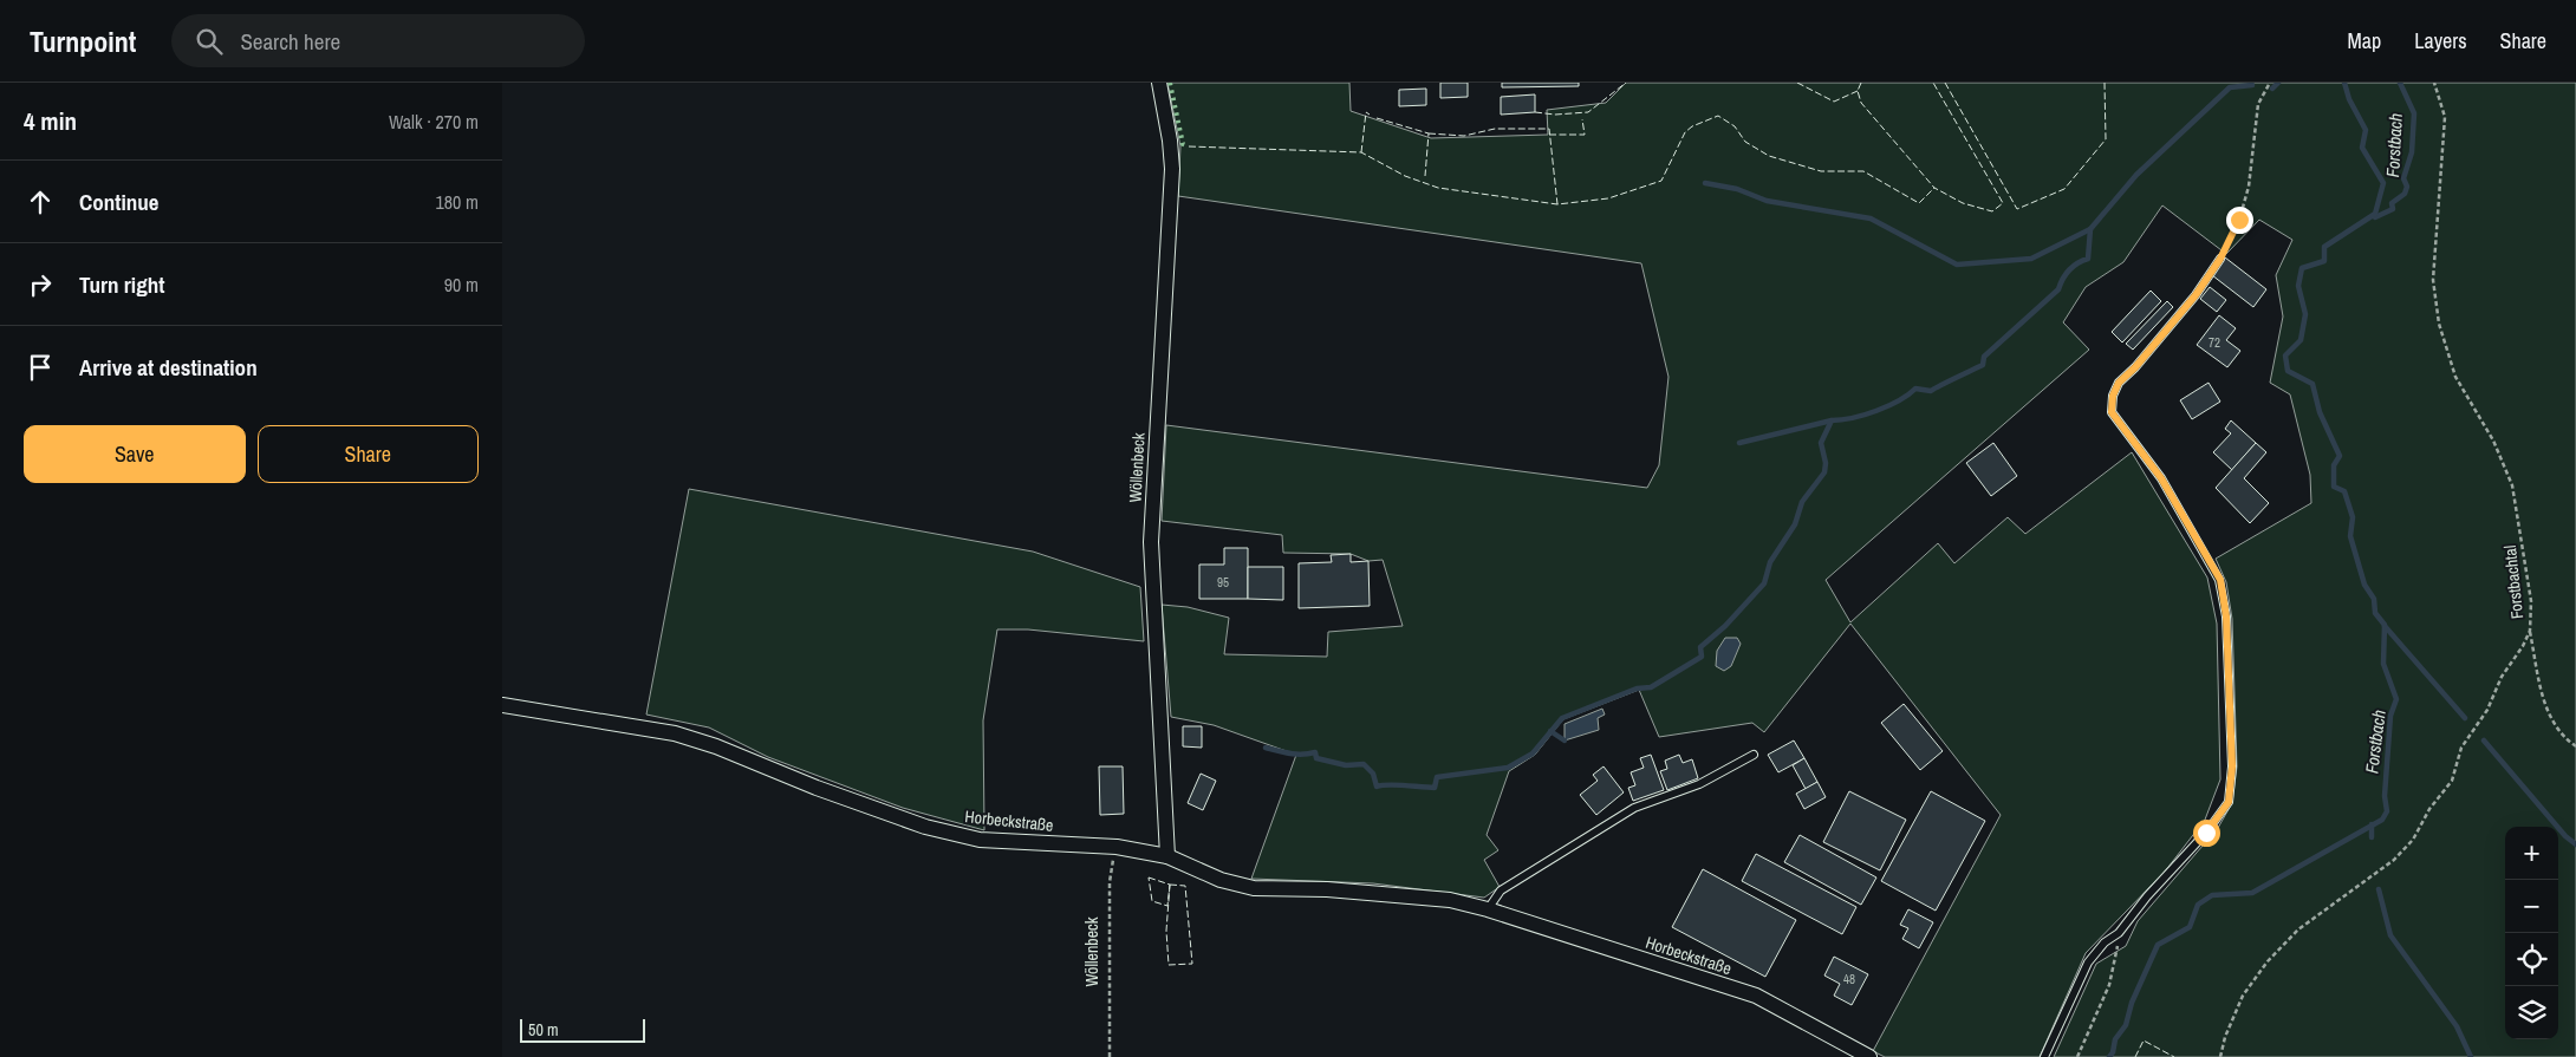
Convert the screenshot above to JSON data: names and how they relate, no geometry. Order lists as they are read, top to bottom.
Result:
{
  "streets": {
    "street": ["Wöllenbeck", "Horbeckstraße"],
    "path": ["Forstbachtal"]
  },
  "crossings": [
    ["Wöllenbeck", "Horbeckstraße"]
  ],
  "water": ["Forstbach"],
  "house_numbers": ["72", "95", "48"],
  "scale_bar": "50 m",
  "page": {
    "header": "Turnpoint",
    "search": "Search here",
    "nav": ["Map", "Layers", "Share"],
    "heading": ["4 min", "Walk · 270 m"],
    "list": [
      ["Continue", "180 m"],
      ["Turn right", "90 m"],
      "Arrive at destination"
    ],
    "buttons": ["Save", "Share"],
    "map_buttons": ["+", "−"],
    "scale": "50 m"
  }
}
